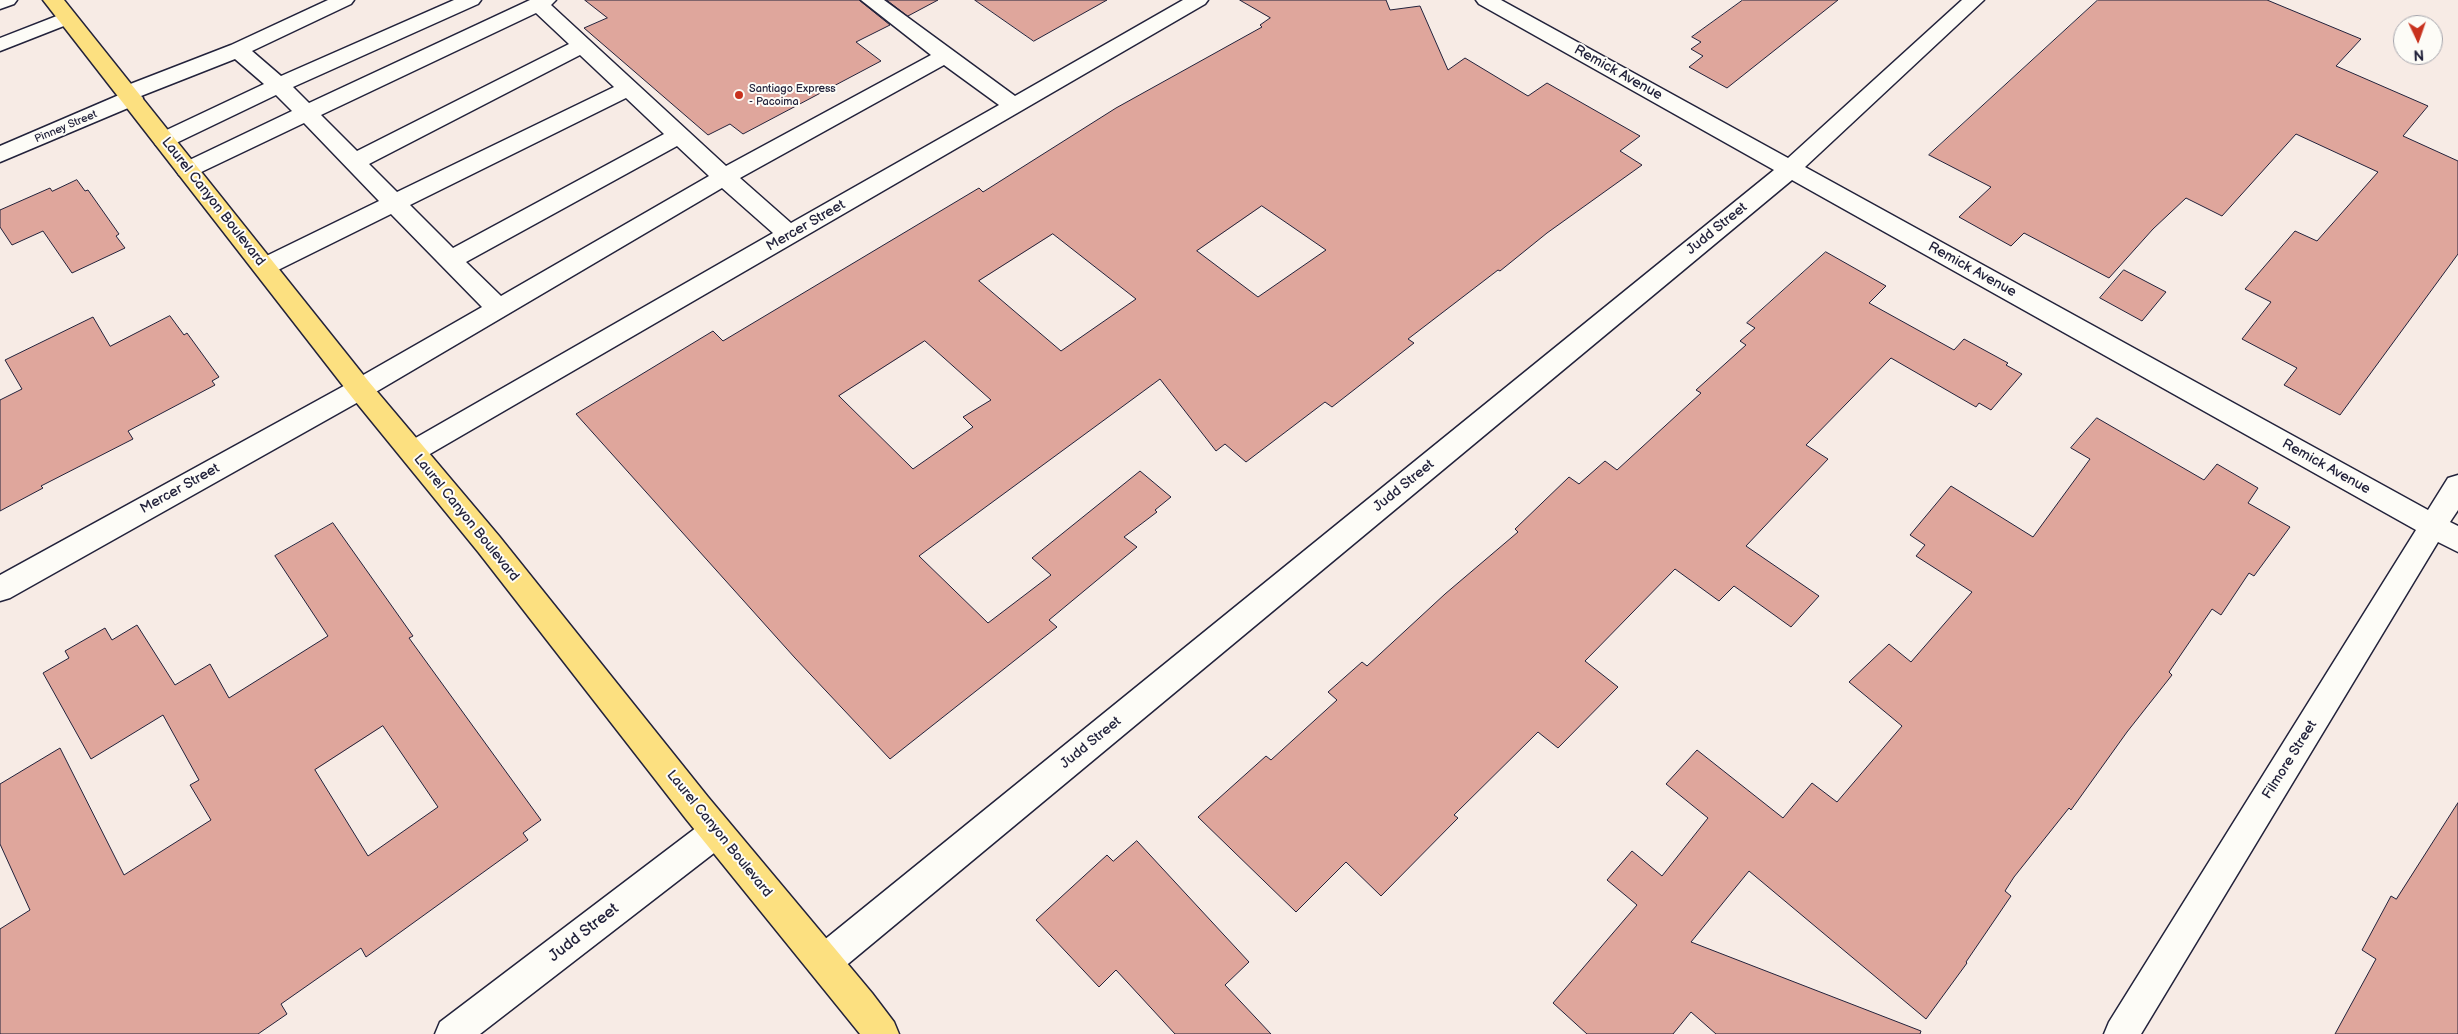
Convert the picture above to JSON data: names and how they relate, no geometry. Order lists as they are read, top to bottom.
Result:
{
  "streets": {
    "main road": ["Laurel Canyon Boulevard"],
    "street": [
      "Remick Avenue",
      "Pinney Street",
      "Mercer Street",
      "Judd Street",
      "Filmore Street"
    ]
  },
  "crossings": [
    ["Remick Avenue", "Judd Street"],
    ["Remick Avenue", "Filmore Street"],
    ["Pinney Street", "Laurel Canyon Boulevard"],
    ["Laurel Canyon Boulevard", "Mercer Street"],
    ["Laurel Canyon Boulevard", "Judd Street"]
  ],
  "places": ["Santiago Express - Pacoima"],
  "north": "bottom"
}
